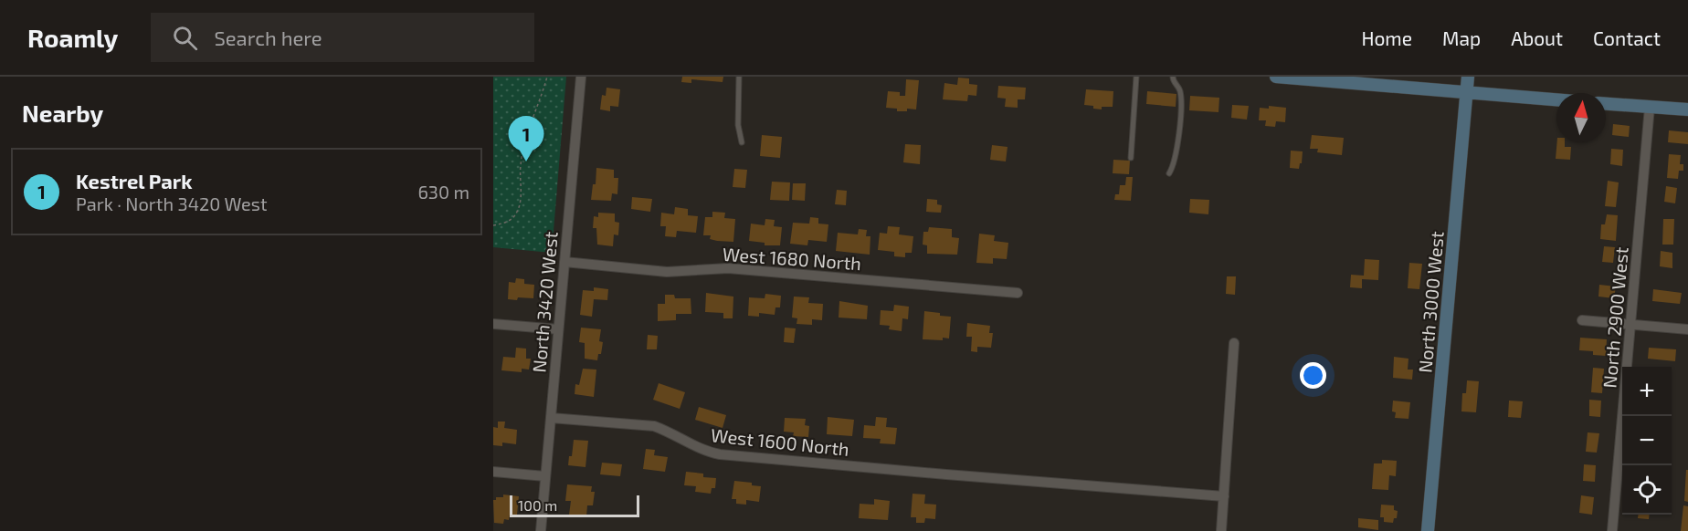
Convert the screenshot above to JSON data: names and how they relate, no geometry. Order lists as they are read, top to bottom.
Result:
{
  "streets": {
    "main road": ["North 3000 West"],
    "street": [
      "West 1680 North",
      "North 3420 West",
      "North 2900 West",
      "West 1600 North"
    ]
  },
  "crossings": [
    ["West 1680 North", "North 3420 West"],
    ["North 3420 West", "West 1600 North"]
  ],
  "scale_bar": "100 m",
  "north": "top",
  "page": {
    "header": "Roamly",
    "search": "Search here",
    "nav": [
      "Home",
      "Map",
      "About",
      "Contact"
    ],
    "heading": "Nearby",
    "pins": "1",
    "list": [
      {
        "mark": "1",
        "name": "Kestrel Park",
        "note": "Park · North 3420 West",
        "value": "630 m"
      }
    ],
    "map_buttons": ["+", "−"],
    "scale": "100 m"
  }
}
